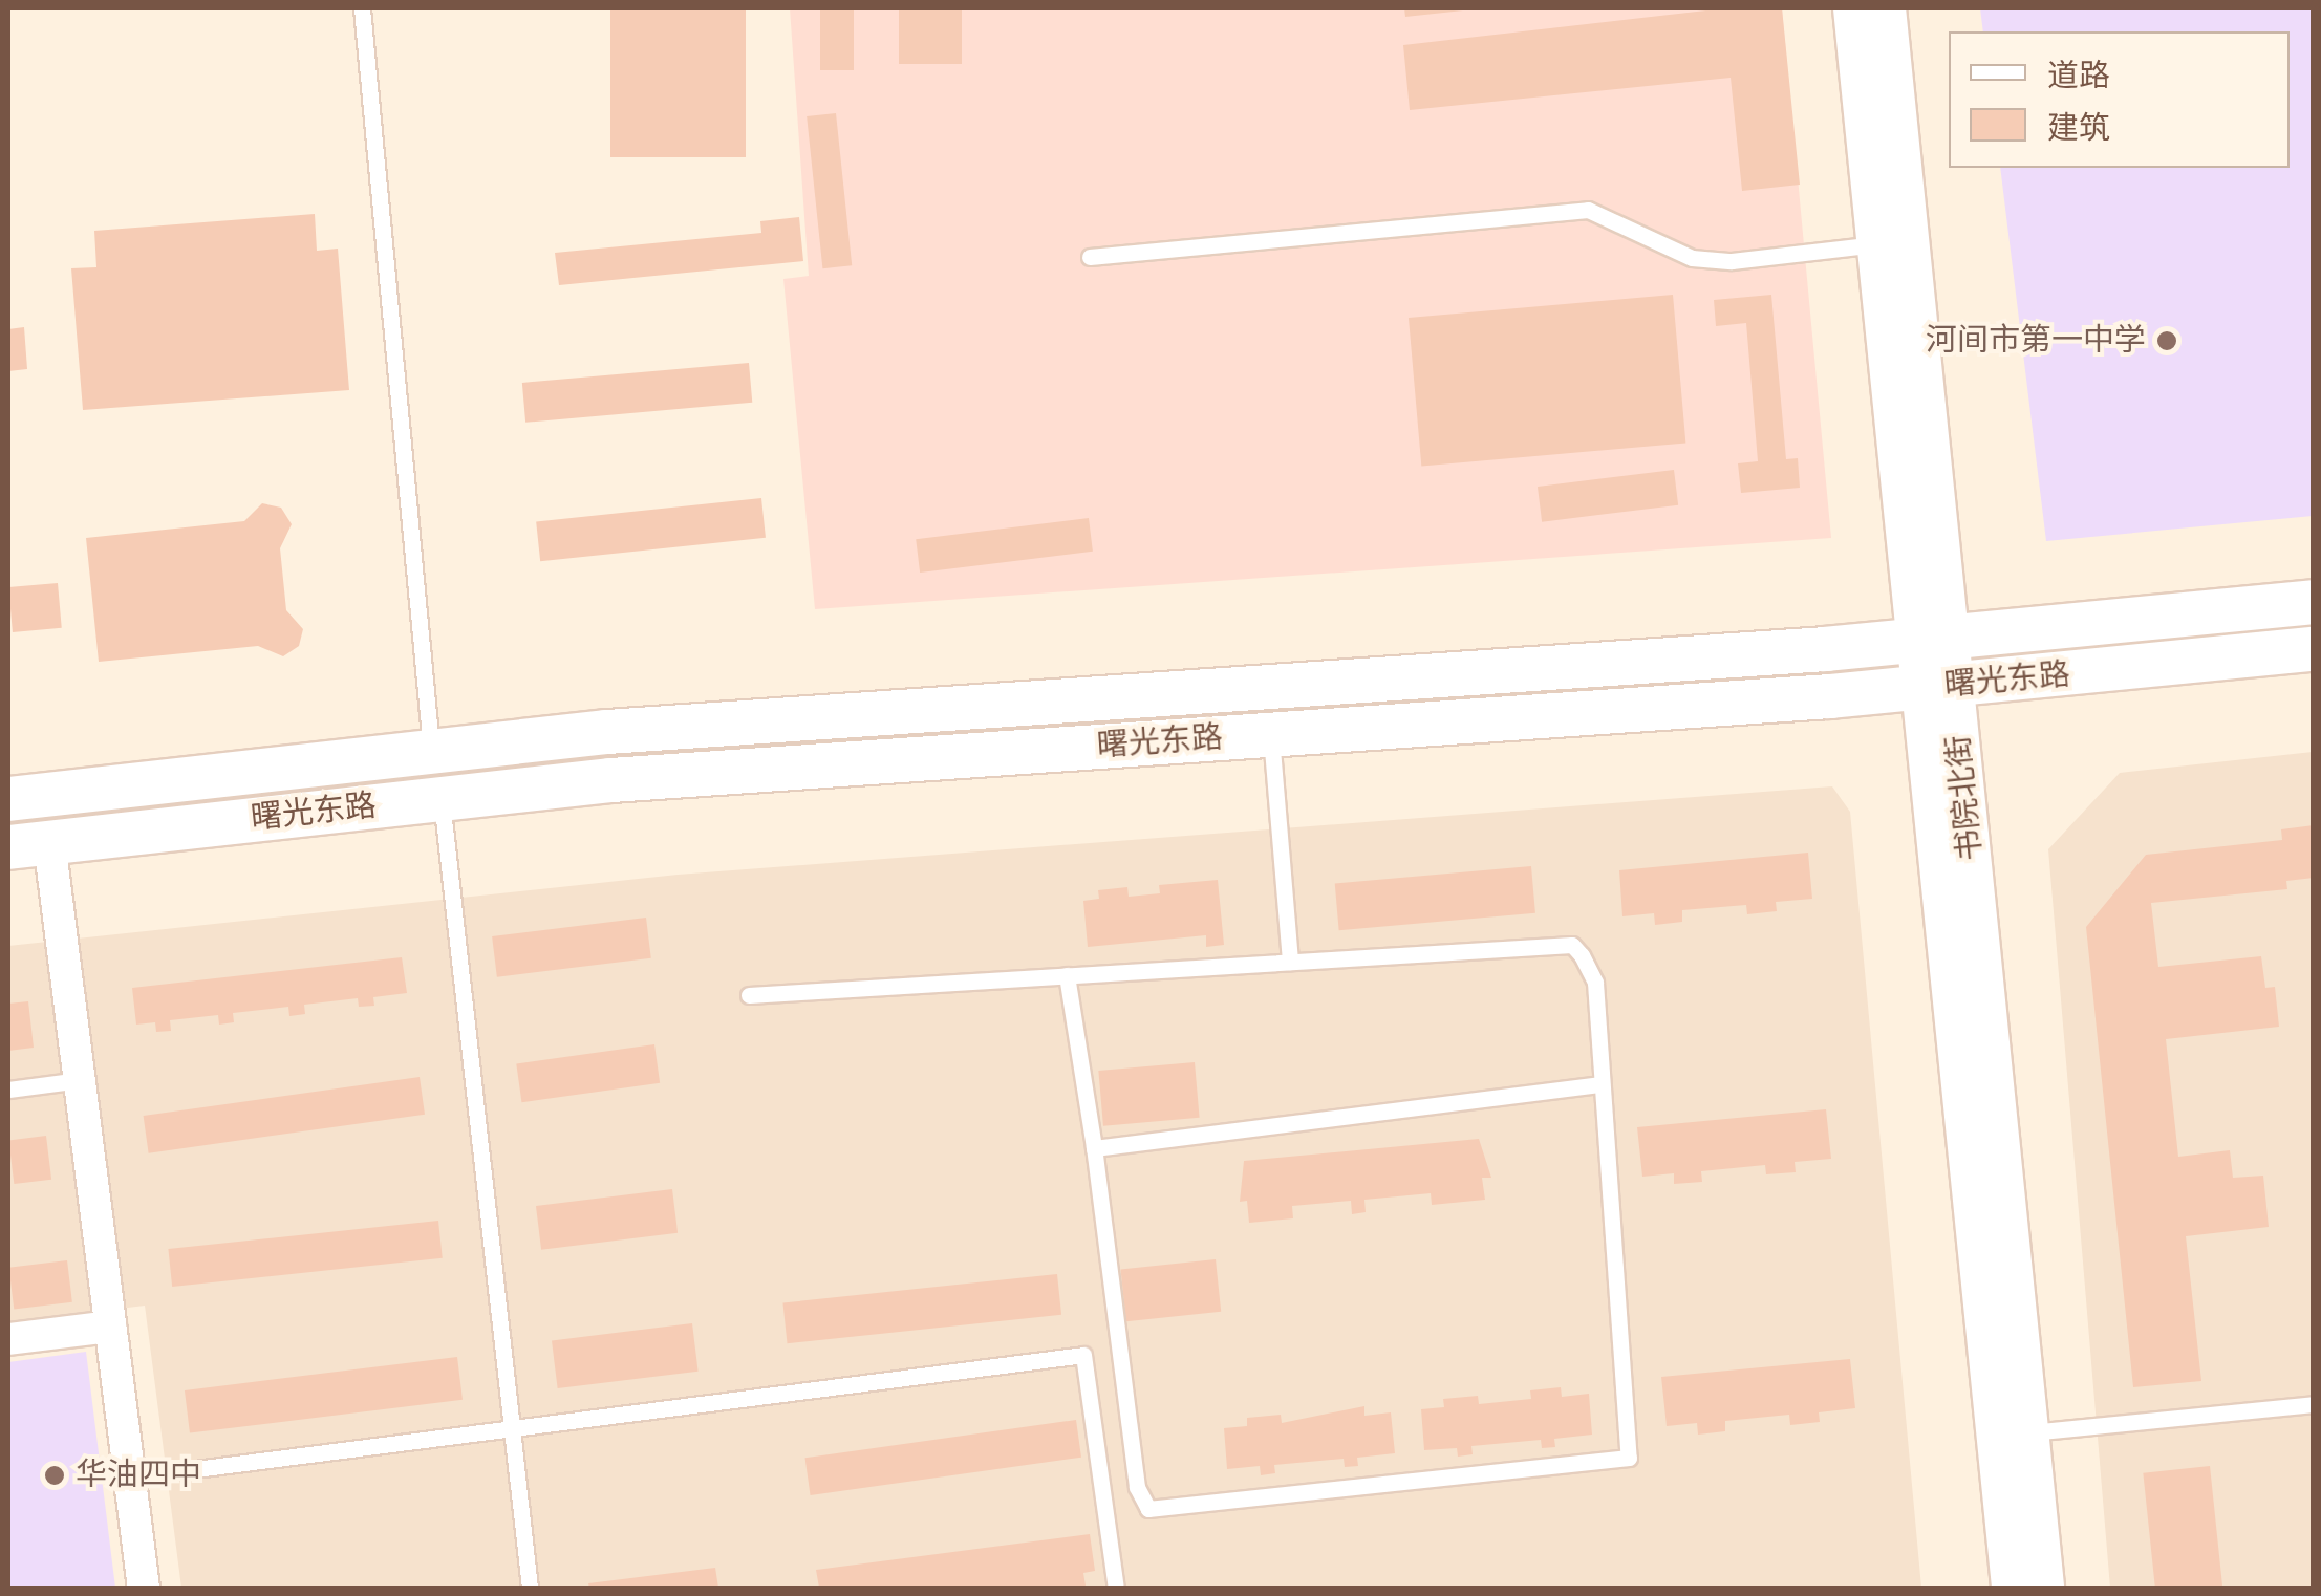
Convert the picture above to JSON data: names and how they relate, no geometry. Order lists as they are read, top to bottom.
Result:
{
  "streets": {
    "main road": ["曙光东路"],
    "street": ["书院北街"]
  },
  "crossings": [
    ["曙光东路", "书院北街"]
  ],
  "places": ["河间市第一中学", "华油四中"],
  "legend": ["道路", "建筑"]
}
